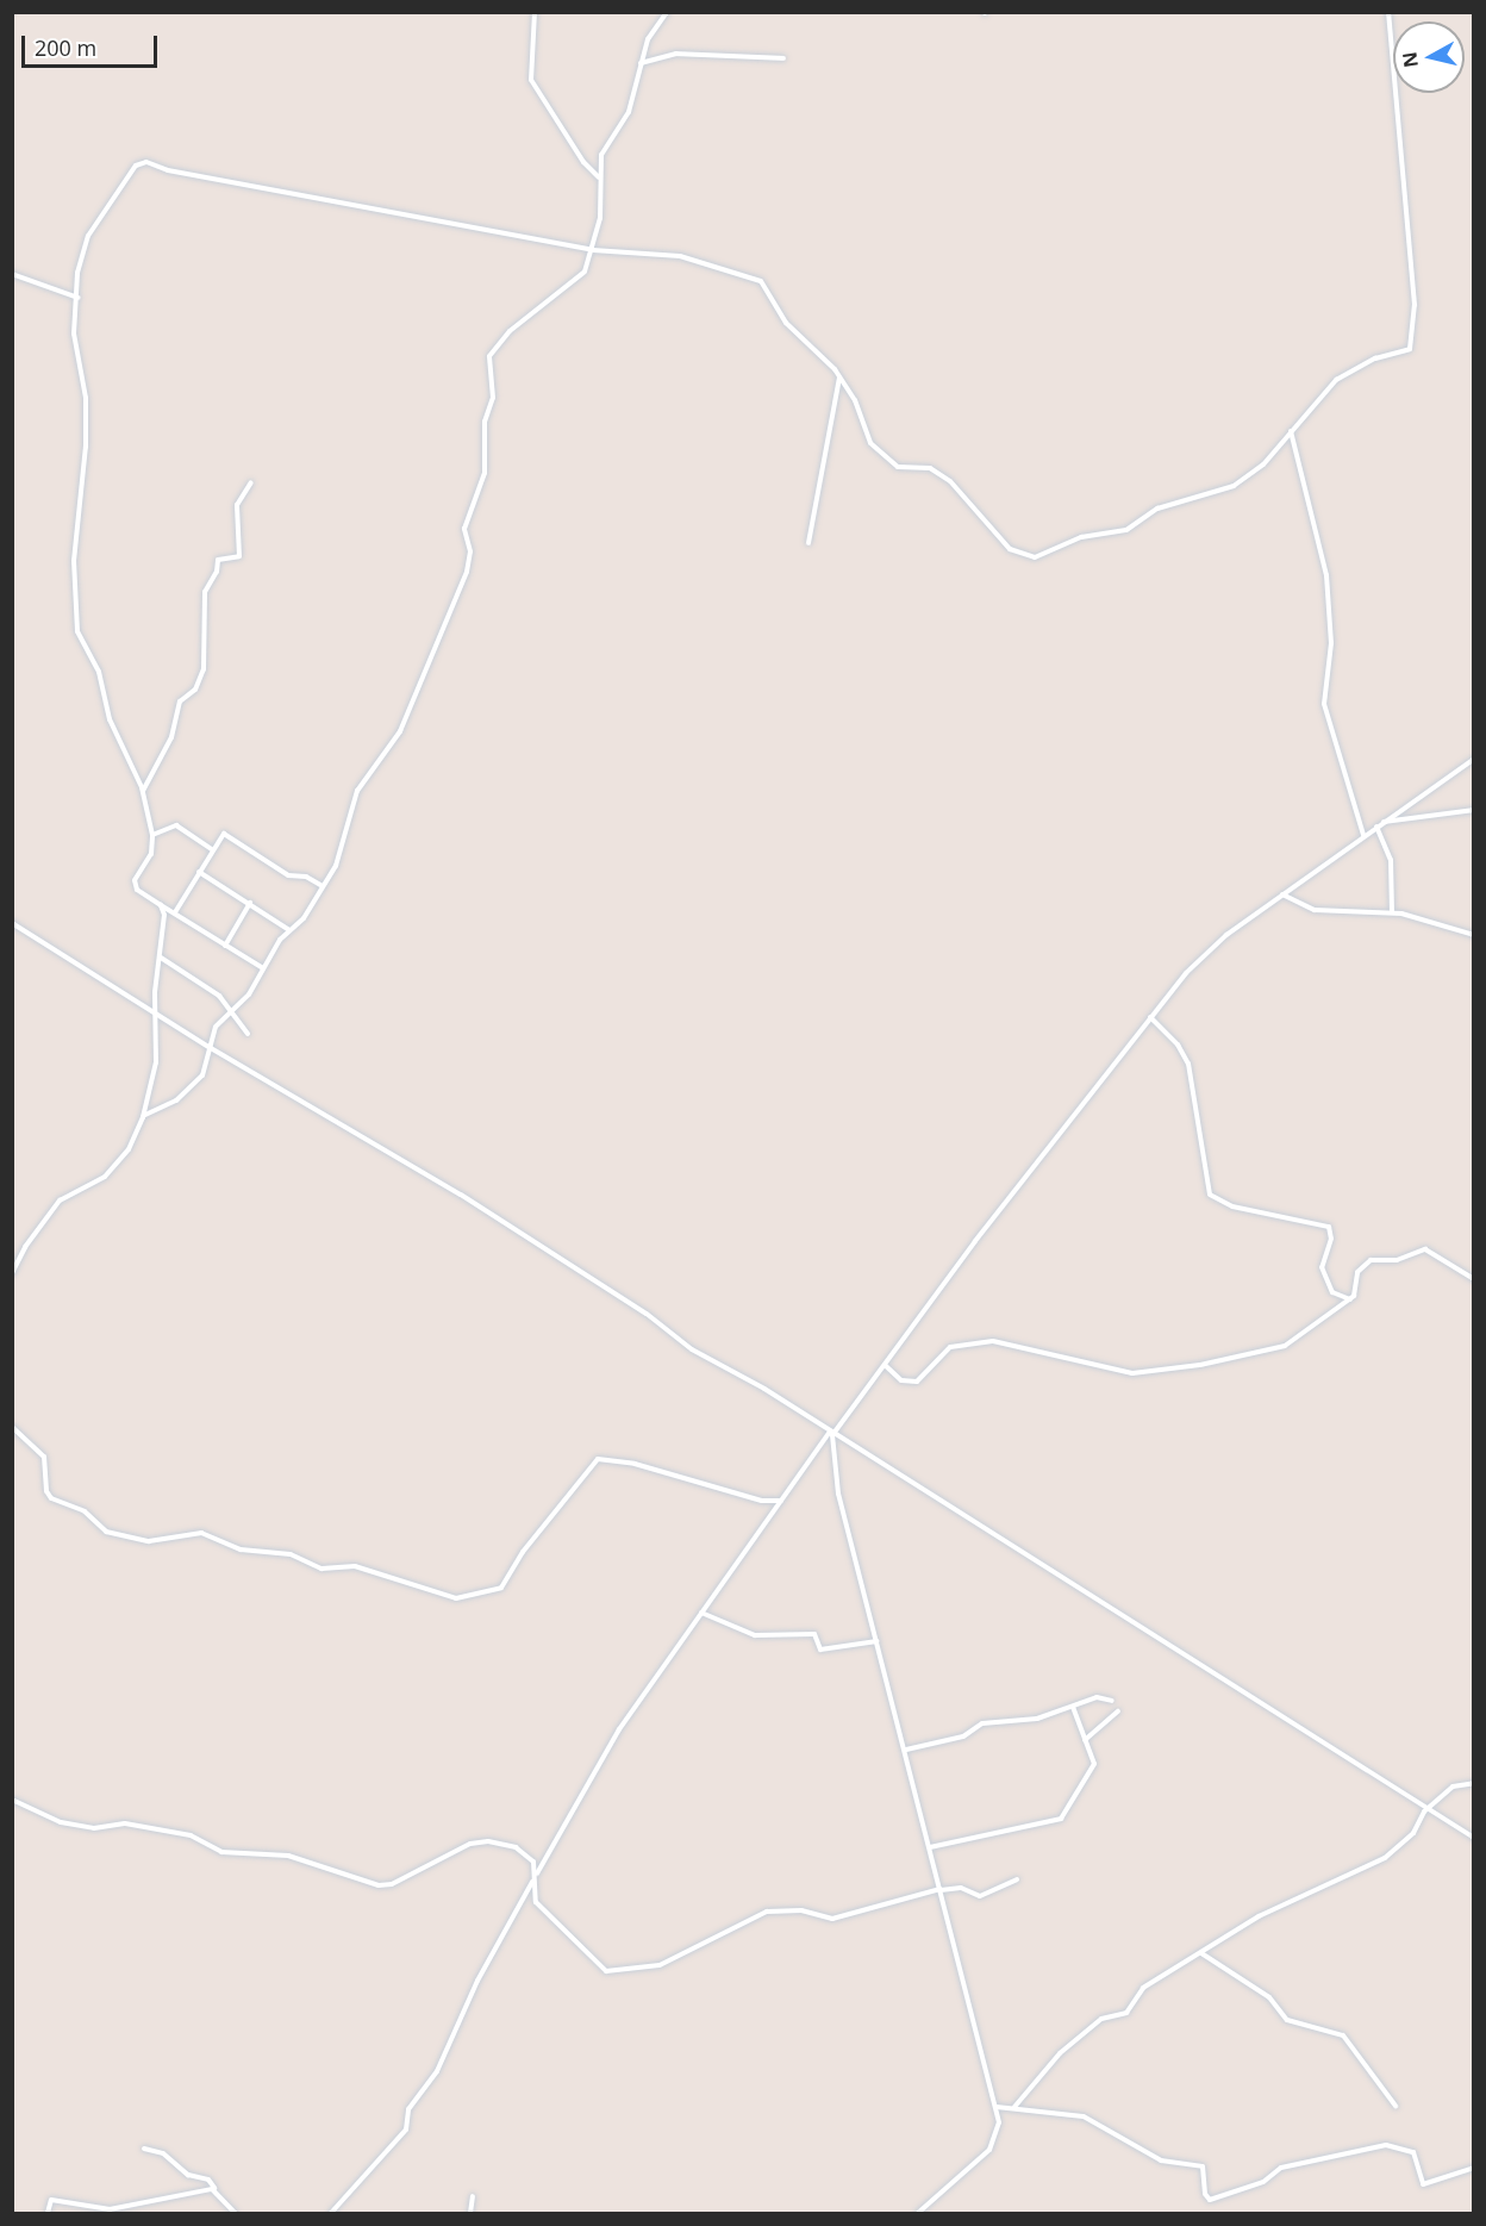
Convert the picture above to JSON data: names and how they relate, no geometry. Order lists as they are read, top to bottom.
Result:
{
  "scale_bar": "200 m",
  "north": "left"
}
